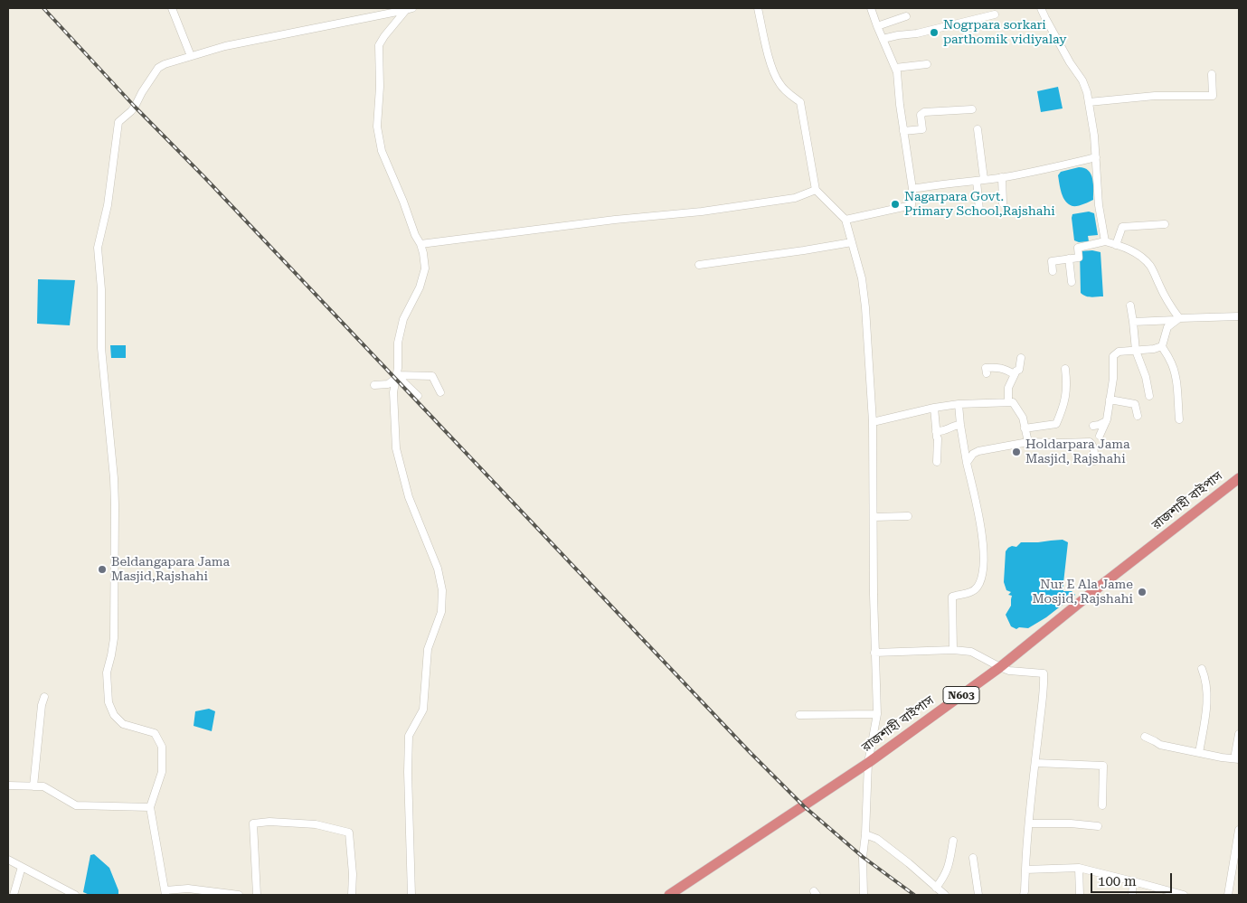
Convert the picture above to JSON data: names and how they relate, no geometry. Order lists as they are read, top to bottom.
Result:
{
  "streets": {
    "highway": ["রাজশাহী বাইপাস", "N603"]
  },
  "places": [
    "Nogrpara sorkari parthomik vidiyalay",
    "Nagarpara Govt. Primary School,Rajshahi",
    "Holdarpara Jama Masjid, Rajshahi",
    "Beldangapara Jama Masjid,Rajshahi",
    "Nur E Ala Jame Mosjid, Rajshahi"
  ],
  "scale_bar": "100 m"
}
